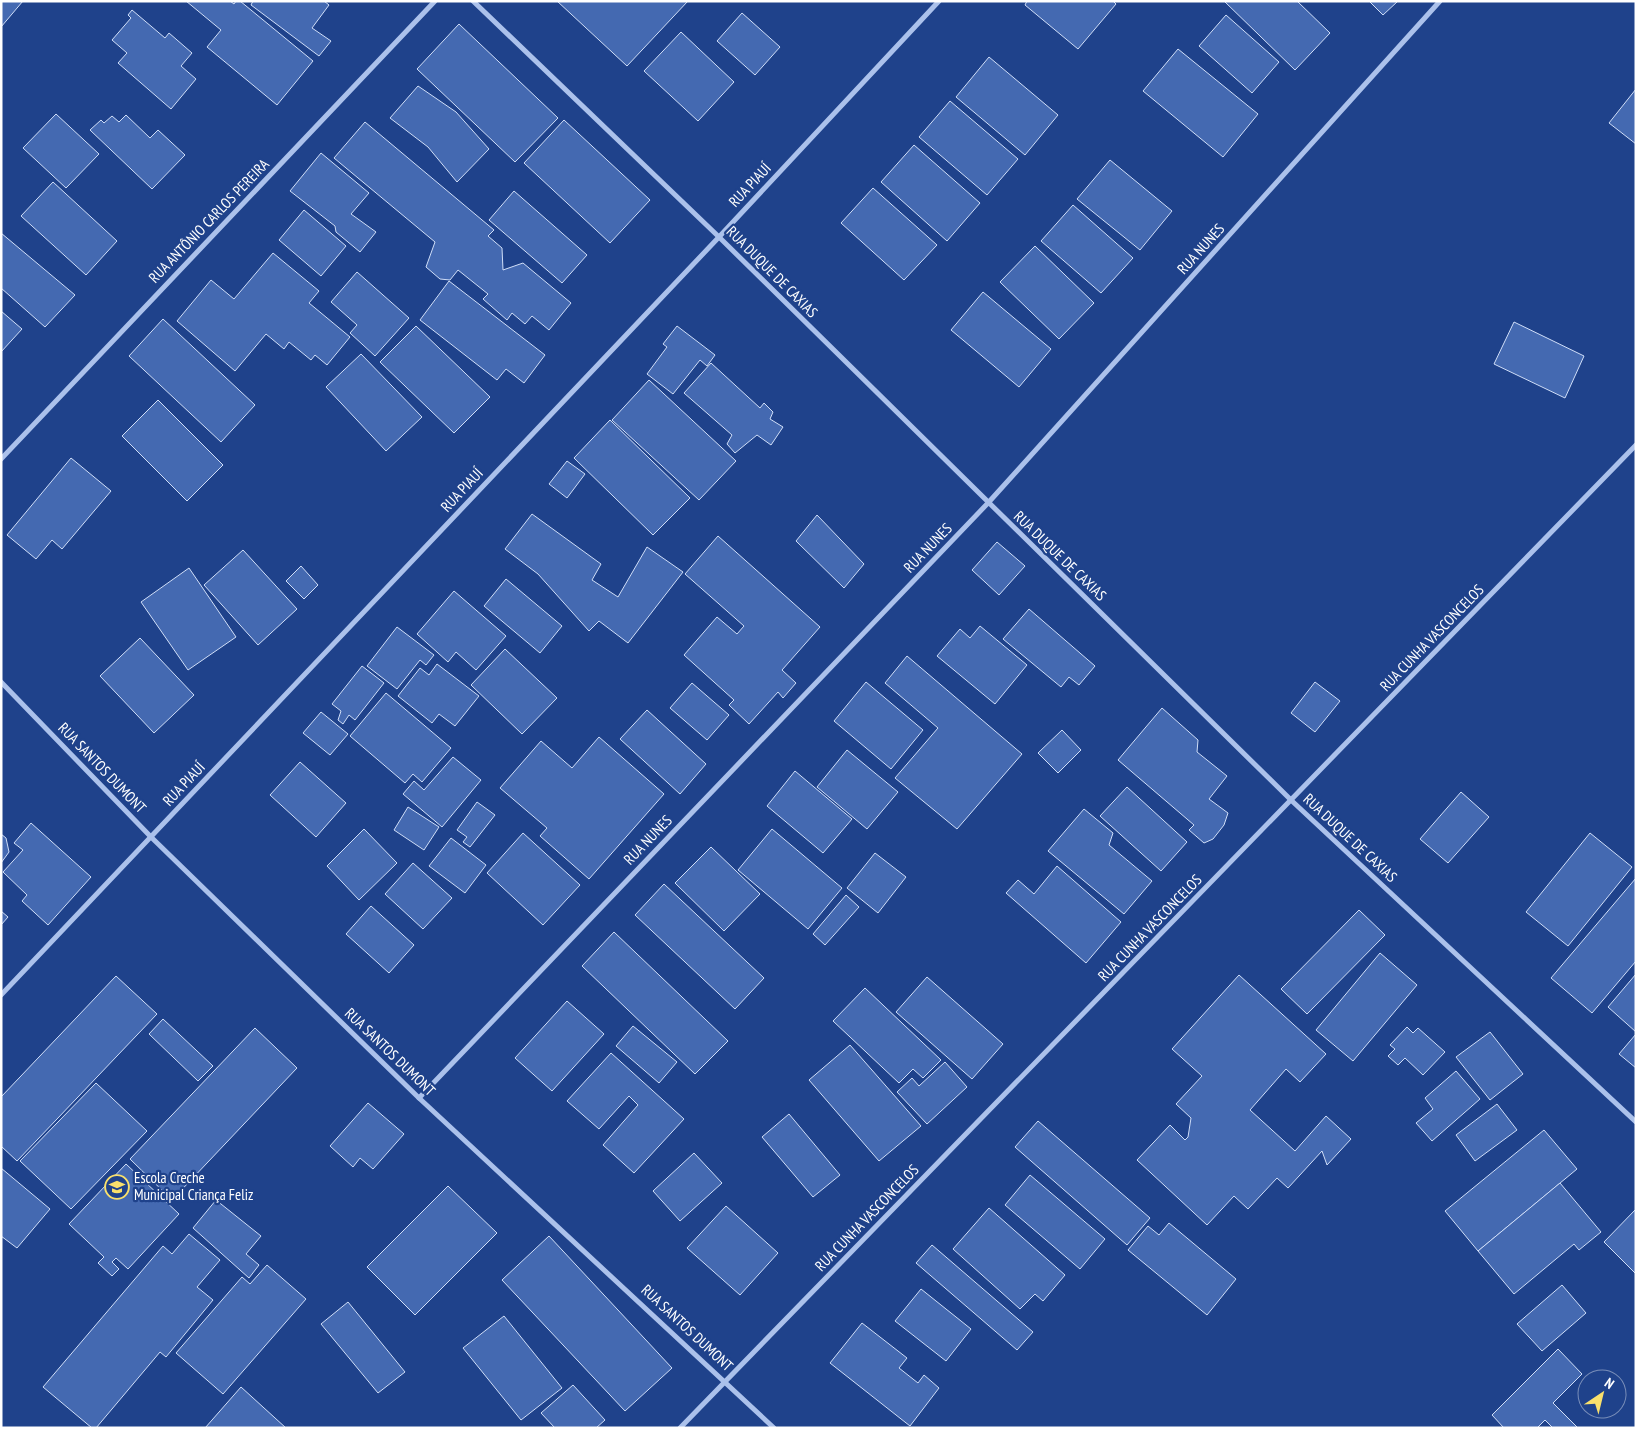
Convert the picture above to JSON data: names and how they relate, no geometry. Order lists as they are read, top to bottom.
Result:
{
  "streets": {
    "street": [
      "RUA PIAUÍ",
      "RUA ANTÔNIO CARLOS PEREIRA",
      "RUA NUNES",
      "RUA DUQUE DE CAXIAS",
      "RUA CUNHA VASCONCELOS",
      "RUA SANTOS DUMONT"
    ]
  },
  "crossings": [
    ["RUA PIAUÍ", "RUA DUQUE DE CAXIAS"],
    ["RUA PIAUÍ", "RUA SANTOS DUMONT"],
    ["RUA NUNES", "RUA DUQUE DE CAXIAS"],
    ["RUA NUNES", "RUA SANTOS DUMONT"],
    ["RUA DUQUE DE CAXIAS", "RUA CUNHA VASCONCELOS"],
    ["RUA CUNHA VASCONCELOS", "RUA SANTOS DUMONT"]
  ],
  "places": {
    "school or university": ["Escola Creche Municipal Criança Feliz"]
  },
  "north": "top right"
}
